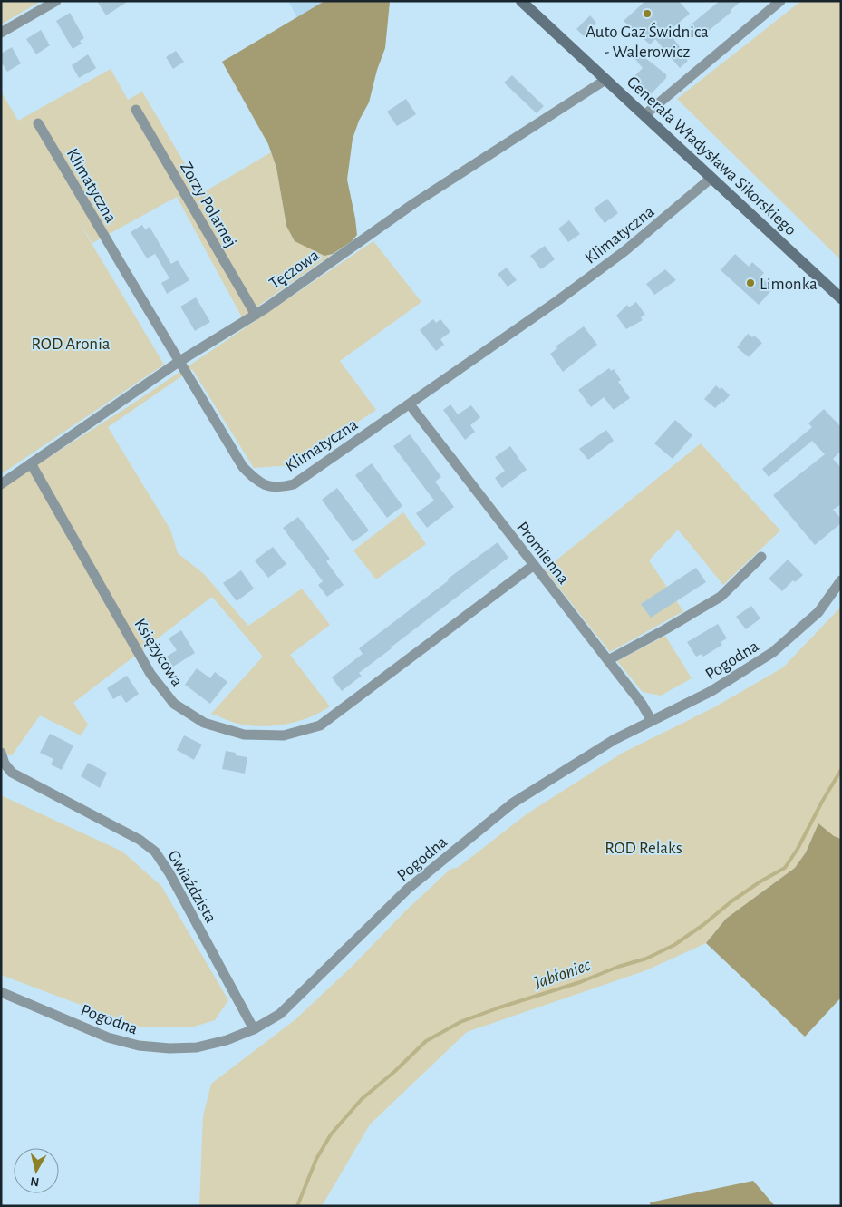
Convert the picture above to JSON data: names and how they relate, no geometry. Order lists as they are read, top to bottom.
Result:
{
  "streets": {
    "street": [
      "Generała Władysława Sikorskiego",
      "Klimatyczna",
      "Zorzy Polarnej",
      "Tęczowa",
      "Promienna",
      "Księżycowa",
      "Pogodna",
      "Gwiaździsta"
    ]
  },
  "crossings": [
    ["Generała Władysława Sikorskiego", "Klimatyczna"],
    ["Generała Władysława Sikorskiego", "Tęczowa"],
    ["Klimatyczna", "Tęczowa"],
    ["Klimatyczna", "Promienna"],
    ["Zorzy Polarnej", "Tęczowa"],
    ["Tęczowa", "Księżycowa"],
    ["Promienna", "Księżycowa"],
    ["Promienna", "Pogodna"],
    ["Pogodna", "Gwiaździsta"]
  ],
  "water": ["Jabłoniec"],
  "parks": ["ROD Aronia", "ROD Relaks"],
  "places": ["Auto Gaz Świdnica - Walerowicz", "Limonka"],
  "north": "bottom"
}
